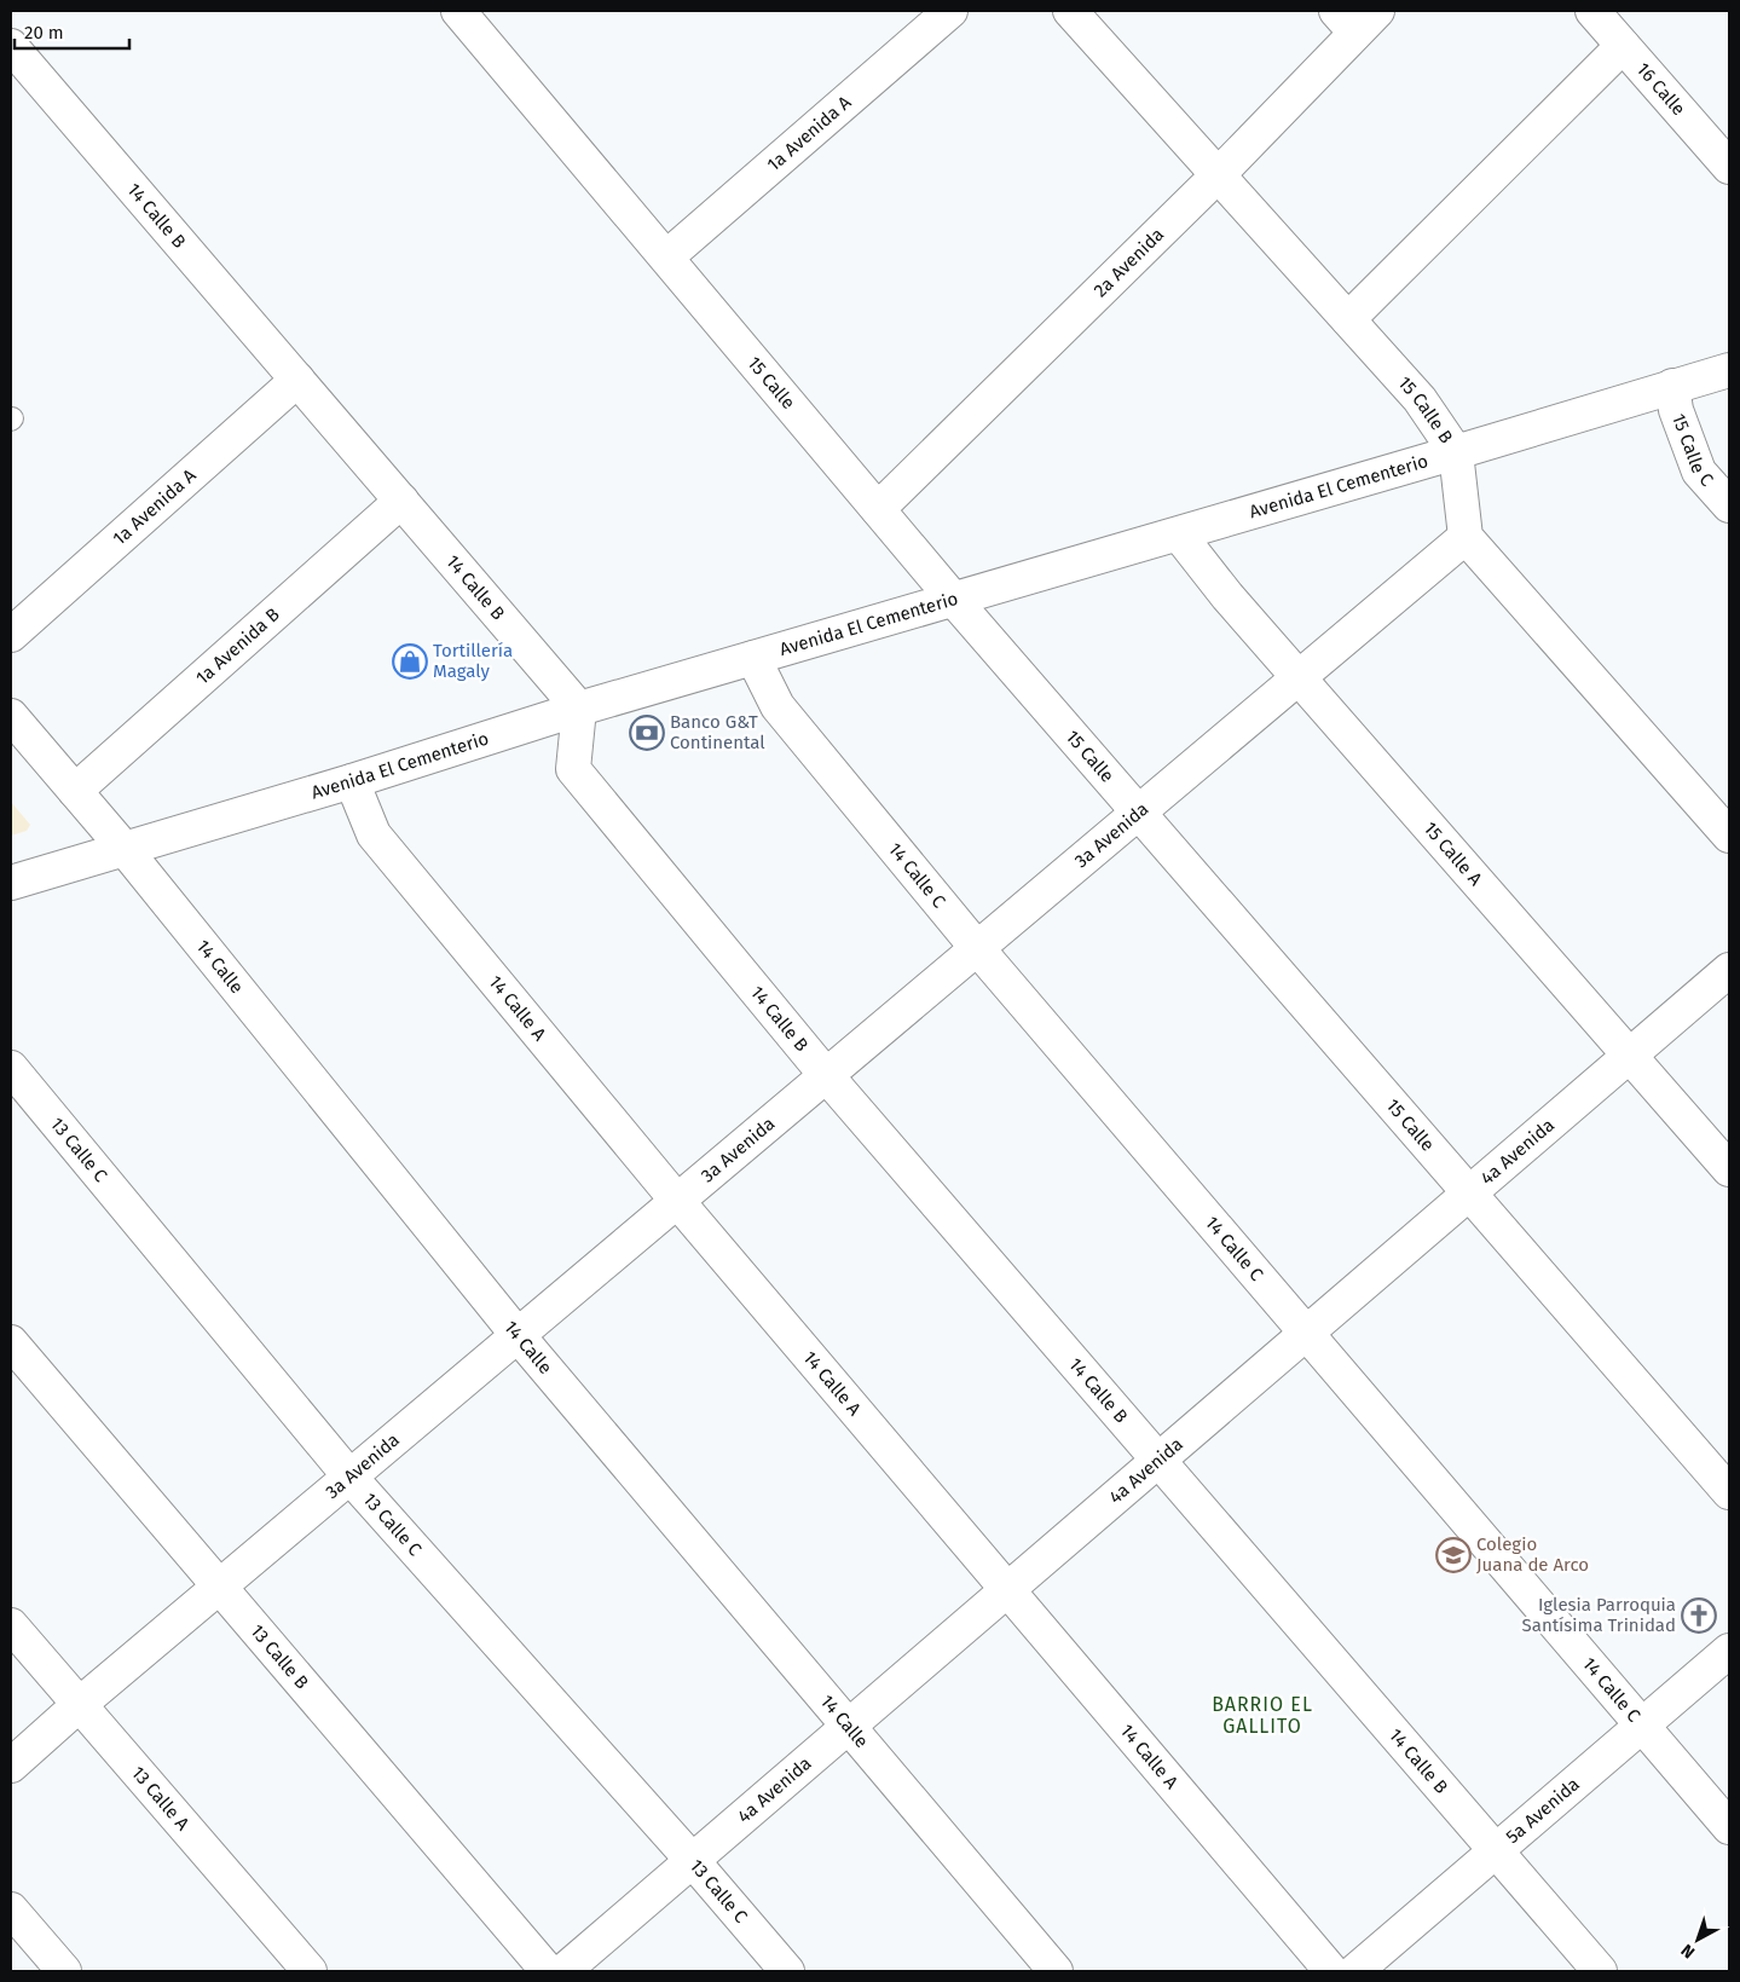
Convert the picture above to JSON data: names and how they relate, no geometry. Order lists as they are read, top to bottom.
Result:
{
  "streets": {
    "street": [
      "16 Calle",
      "1a Avenida A",
      "14 Calle B",
      "2a Avenida",
      "15 Calle",
      "15 Calle B",
      "15 Calle C",
      "Avenida El Cementerio",
      "1a Avenida B",
      "3a Avenida",
      "15 Calle A",
      "14 Calle C",
      "14 Calle",
      "14 Calle A",
      "13 Calle C",
      "4a Avenida",
      "13 Calle B",
      "13 Calle A",
      "5a Avenida"
    ]
  },
  "crossings": [
    ["1a Avenida A", "14 Calle B"],
    ["1a Avenida A", "15 Calle"],
    ["14 Calle B", "Avenida El Cementerio"],
    ["14 Calle B", "1a Avenida B"],
    ["14 Calle B", "3a Avenida"],
    ["14 Calle B", "4a Avenida"],
    ["14 Calle B", "5a Avenida"],
    ["2a Avenida", "15 Calle"],
    ["2a Avenida", "15 Calle B"],
    ["15 Calle", "Avenida El Cementerio"],
    ["15 Calle", "3a Avenida"],
    ["15 Calle", "4a Avenida"],
    ["15 Calle B", "Avenida El Cementerio"],
    ["15 Calle B", "3a Avenida"],
    ["15 Calle C", "Avenida El Cementerio"],
    ["Avenida El Cementerio", "15 Calle A"],
    ["Avenida El Cementerio", "14 Calle C"],
    ["Avenida El Cementerio", "14 Calle"],
    ["Avenida El Cementerio", "14 Calle A"],
    ["1a Avenida B", "14 Calle"],
    ["3a Avenida", "15 Calle A"],
    ["3a Avenida", "14 Calle C"],
    ["3a Avenida", "14 Calle"],
    ["3a Avenida", "14 Calle A"],
    ["3a Avenida", "13 Calle C"],
    ["3a Avenida", "13 Calle B"],
    ["3a Avenida", "13 Calle A"],
    ["15 Calle A", "4a Avenida"],
    ["14 Calle C", "4a Avenida"],
    ["14 Calle C", "5a Avenida"],
    ["14 Calle", "4a Avenida"],
    ["14 Calle A", "4a Avenida"],
    ["13 Calle C", "4a Avenida"]
  ],
  "districts": ["BARRIO EL GALLITO"],
  "places": {
    "shop": ["Tortillería Magaly"],
    "bank": ["Banco G&T Continental"],
    "school or university": ["Colegio Juana de Arco"],
    "church": ["Iglesia Parroquia Santísima Trinidad"]
  },
  "scale_bar": "20 m",
  "north": "bottom left"
}
